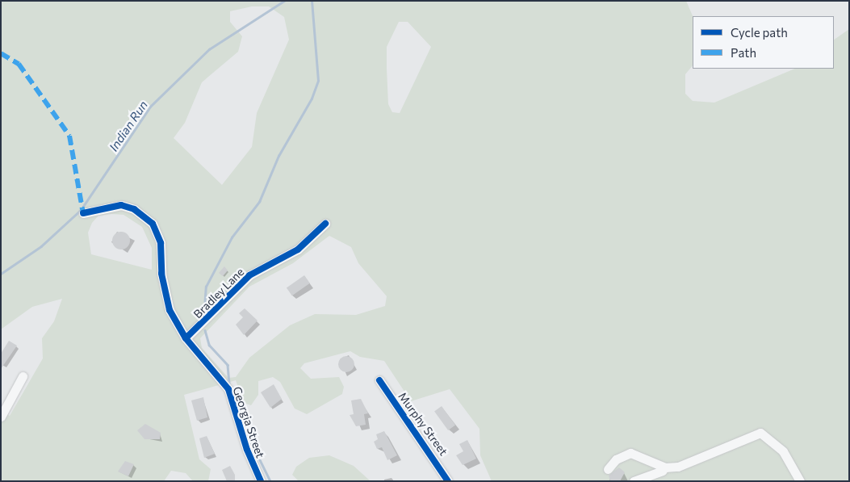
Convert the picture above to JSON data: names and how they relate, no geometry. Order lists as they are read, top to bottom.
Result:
{
  "streets": {
    "street": ["Bradley Lane", "Georgia Street", "Murphy Street"]
  },
  "crossings": [
    ["Bradley Lane", "Georgia Street"]
  ],
  "water": ["Indian Run"],
  "legend": ["Cycle path", "Path"]
}
